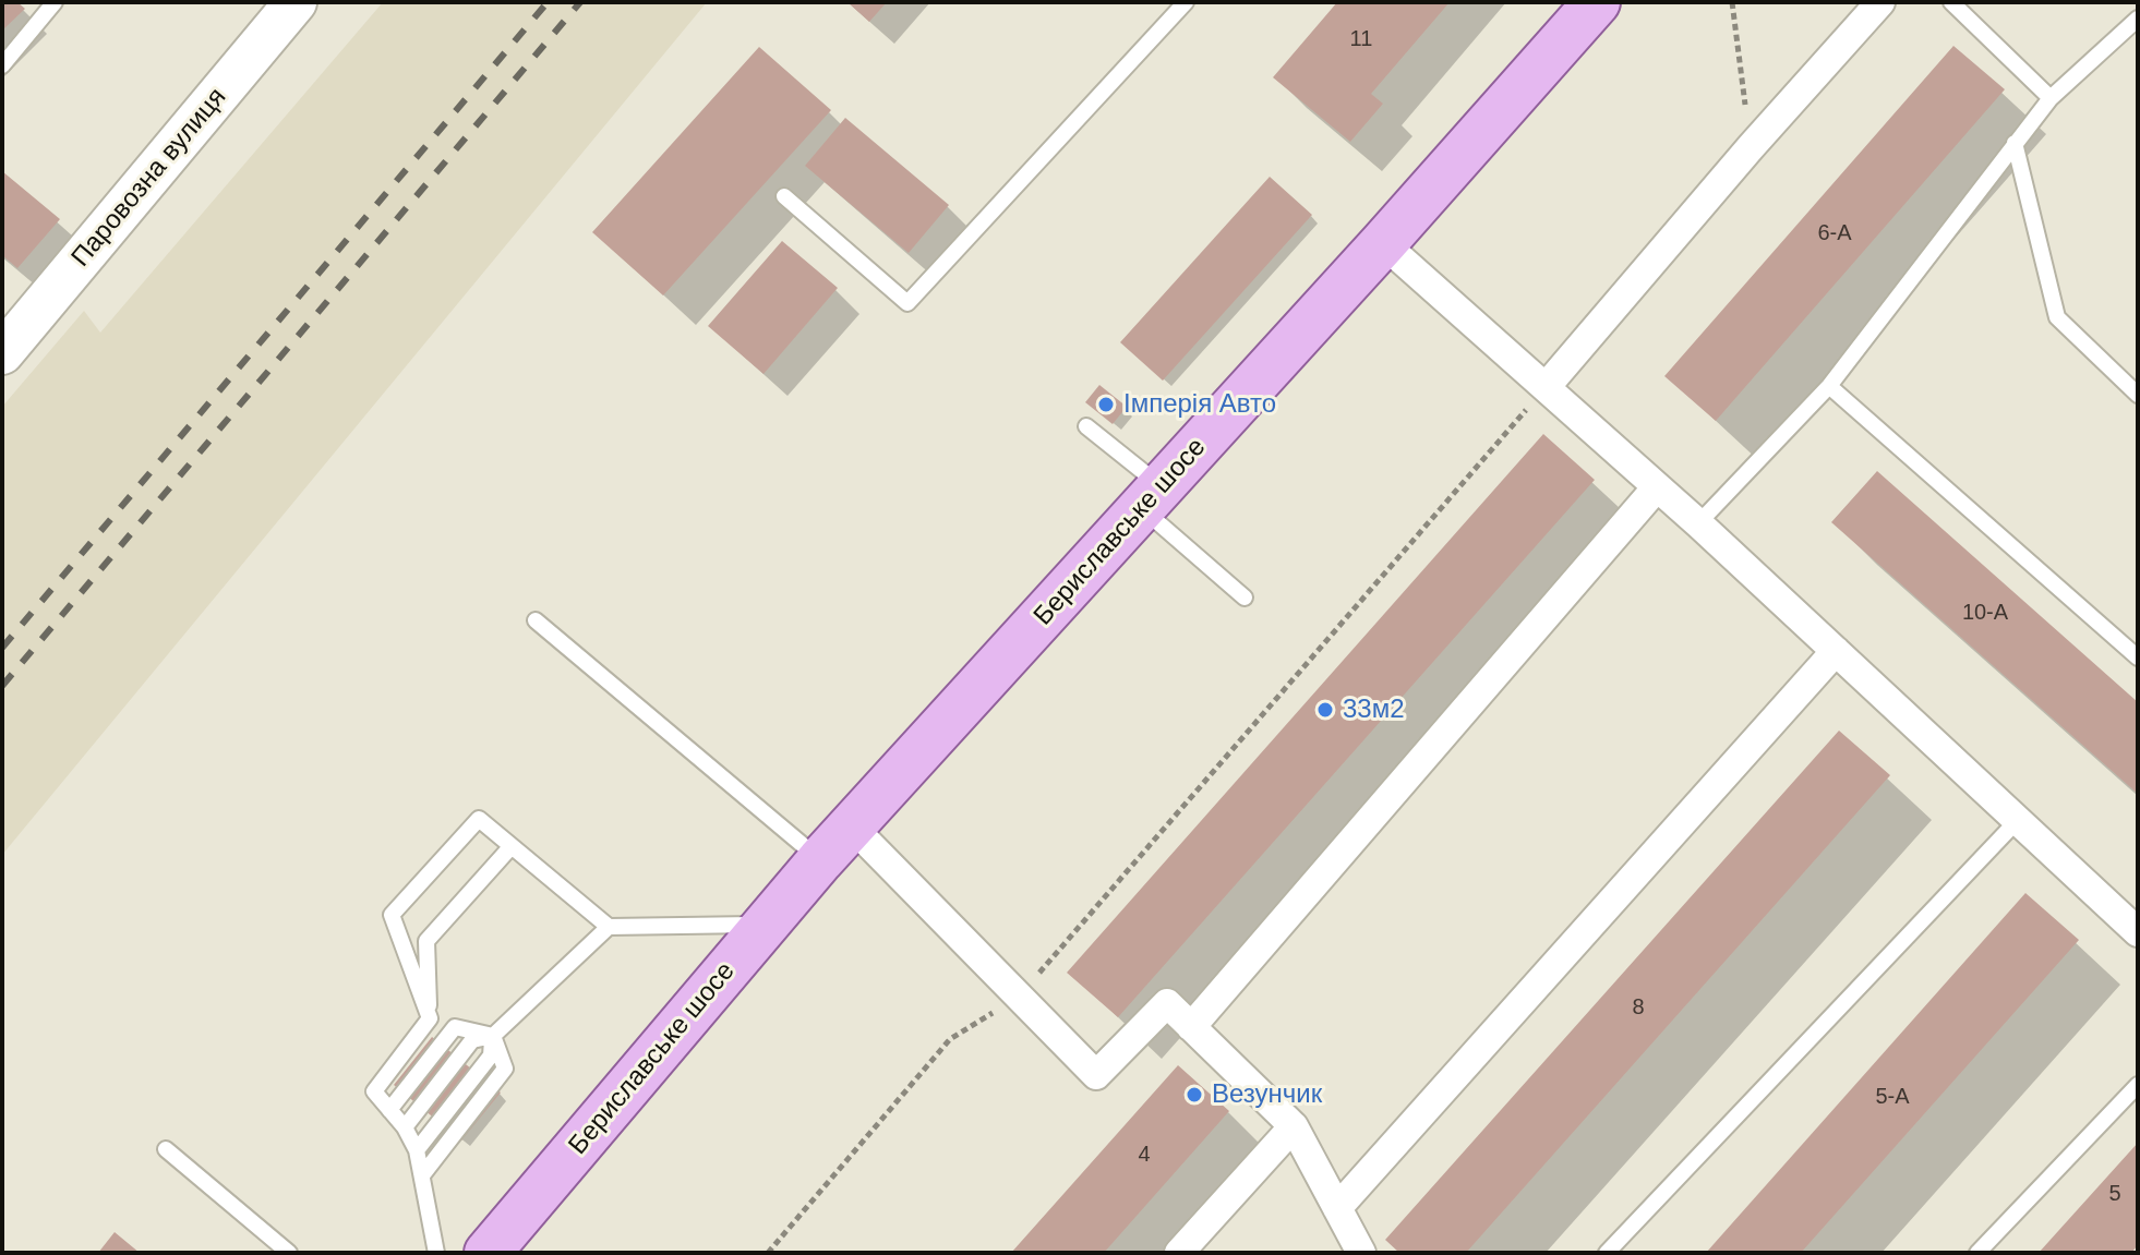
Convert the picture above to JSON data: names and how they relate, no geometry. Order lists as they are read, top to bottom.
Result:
{
  "streets": {
    "main road": ["Паровозна вулиця", "Бериславське шосе"]
  },
  "places": ["Імперія Авто", "33м2", "Везунчик"],
  "house_numbers": [
    "11",
    "6-А",
    "10-А",
    "8",
    "5-А",
    "4",
    "5"
  ]
}
